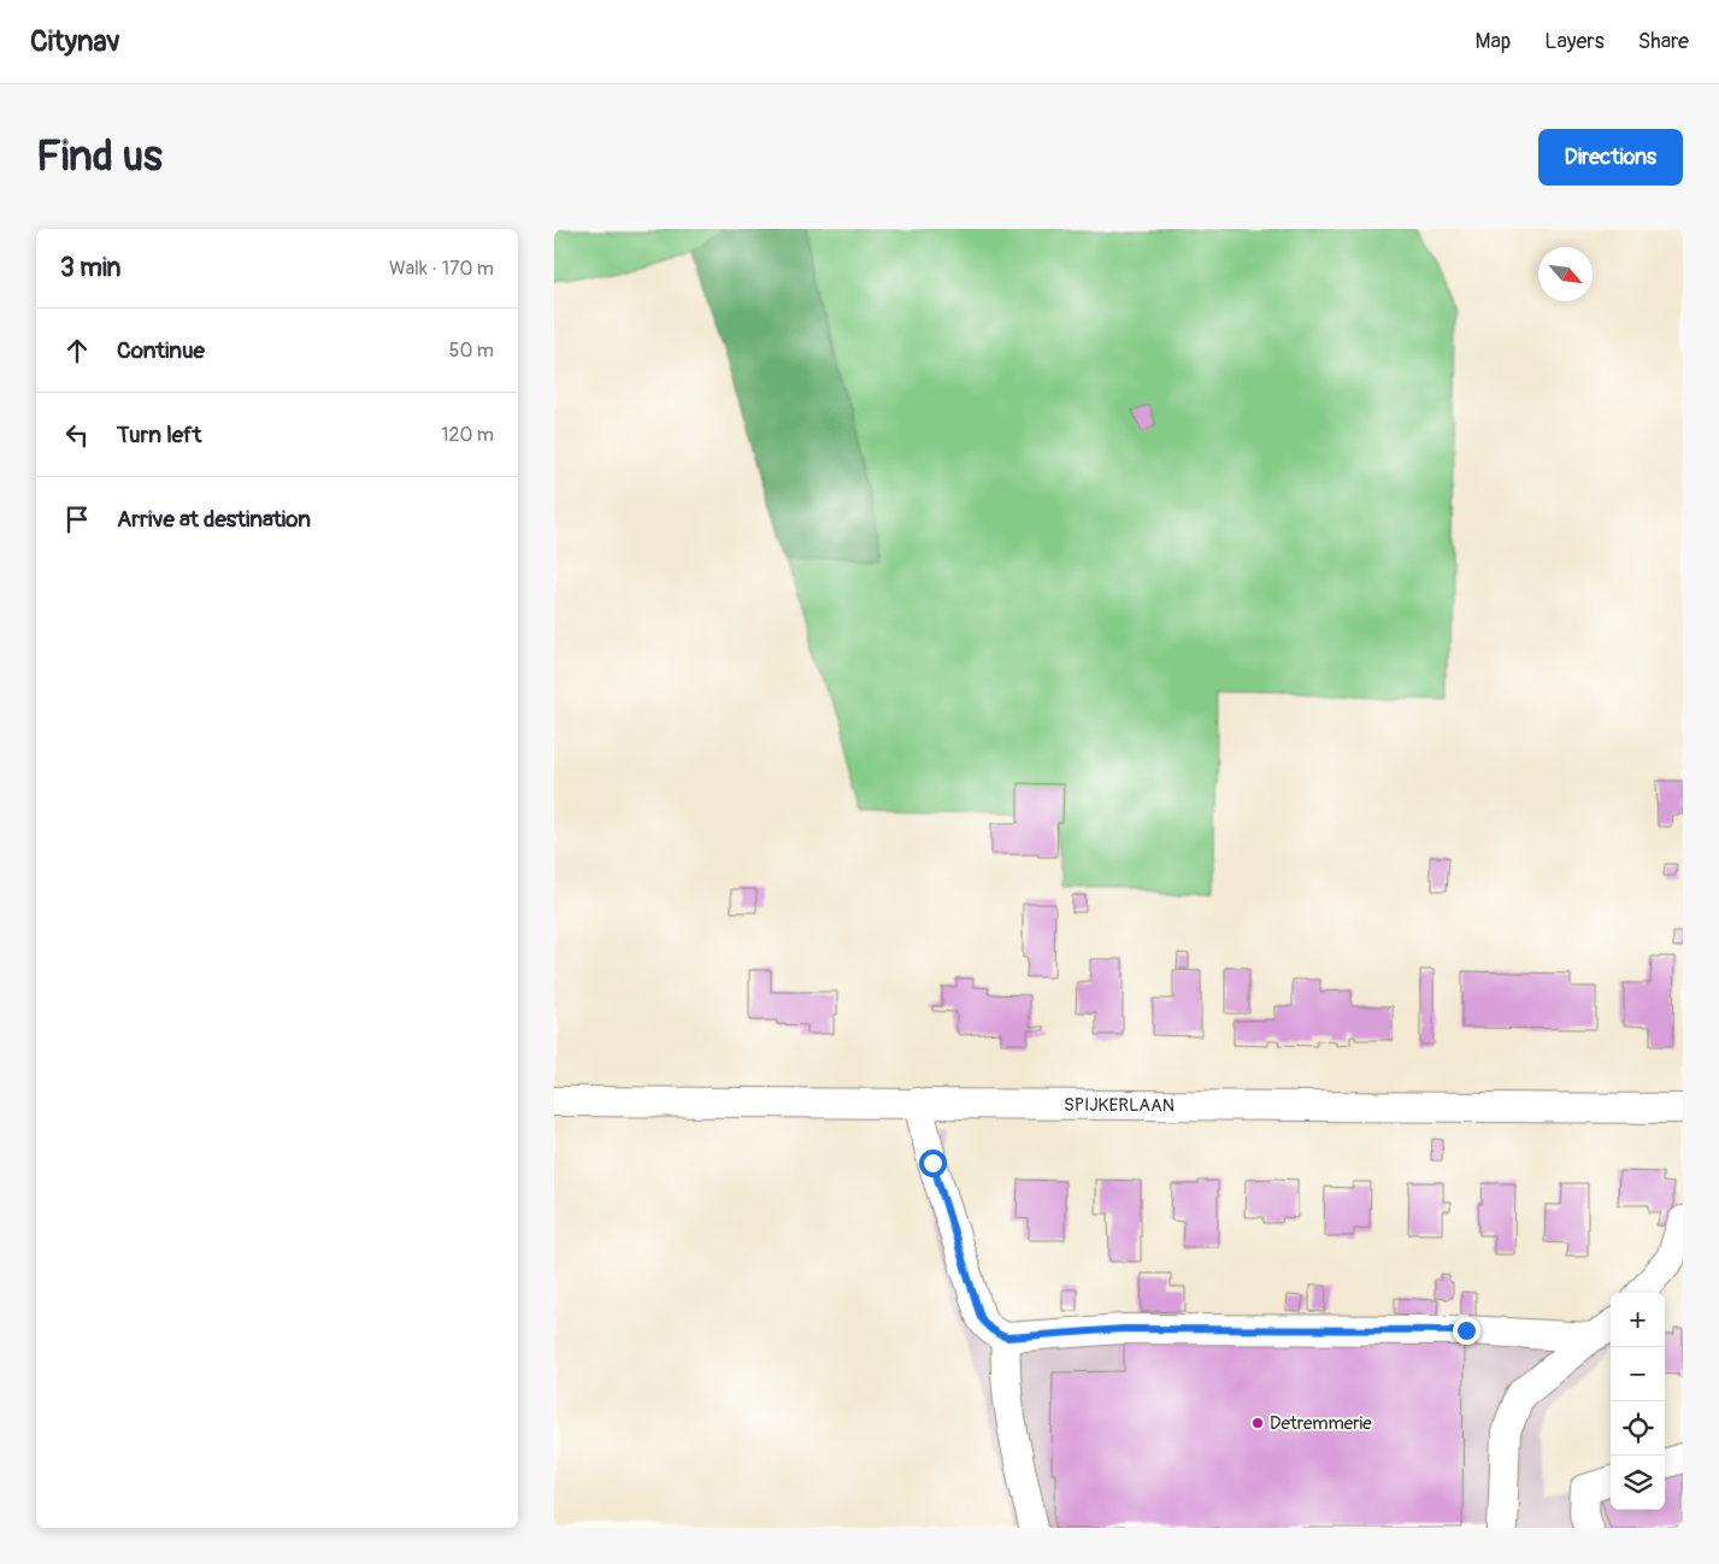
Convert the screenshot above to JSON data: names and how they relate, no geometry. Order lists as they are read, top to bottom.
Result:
{
  "streets": {
    "street": ["SPIJKERLAAN"]
  },
  "places": ["Detremmerie"],
  "north": "bottom right",
  "page": {
    "header": "Citynav",
    "nav": ["Map", "Layers", "Share"],
    "buttons": "Directions",
    "title": "Find us",
    "heading": ["3 min", "Walk · 170 m"],
    "list": [
      ["Continue", "50 m"],
      ["Turn left", "120 m"],
      "Arrive at destination"
    ],
    "map_buttons": ["+", "−"]
  }
}
